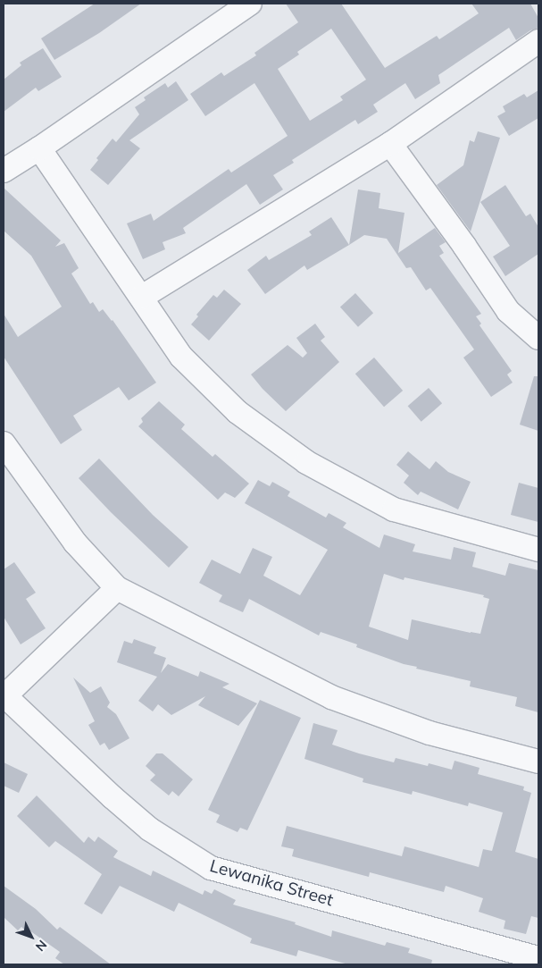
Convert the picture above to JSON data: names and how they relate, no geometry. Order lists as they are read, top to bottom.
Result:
{
  "streets": {
    "street": ["Lewanika Street"]
  },
  "north": "bottom right"
}
